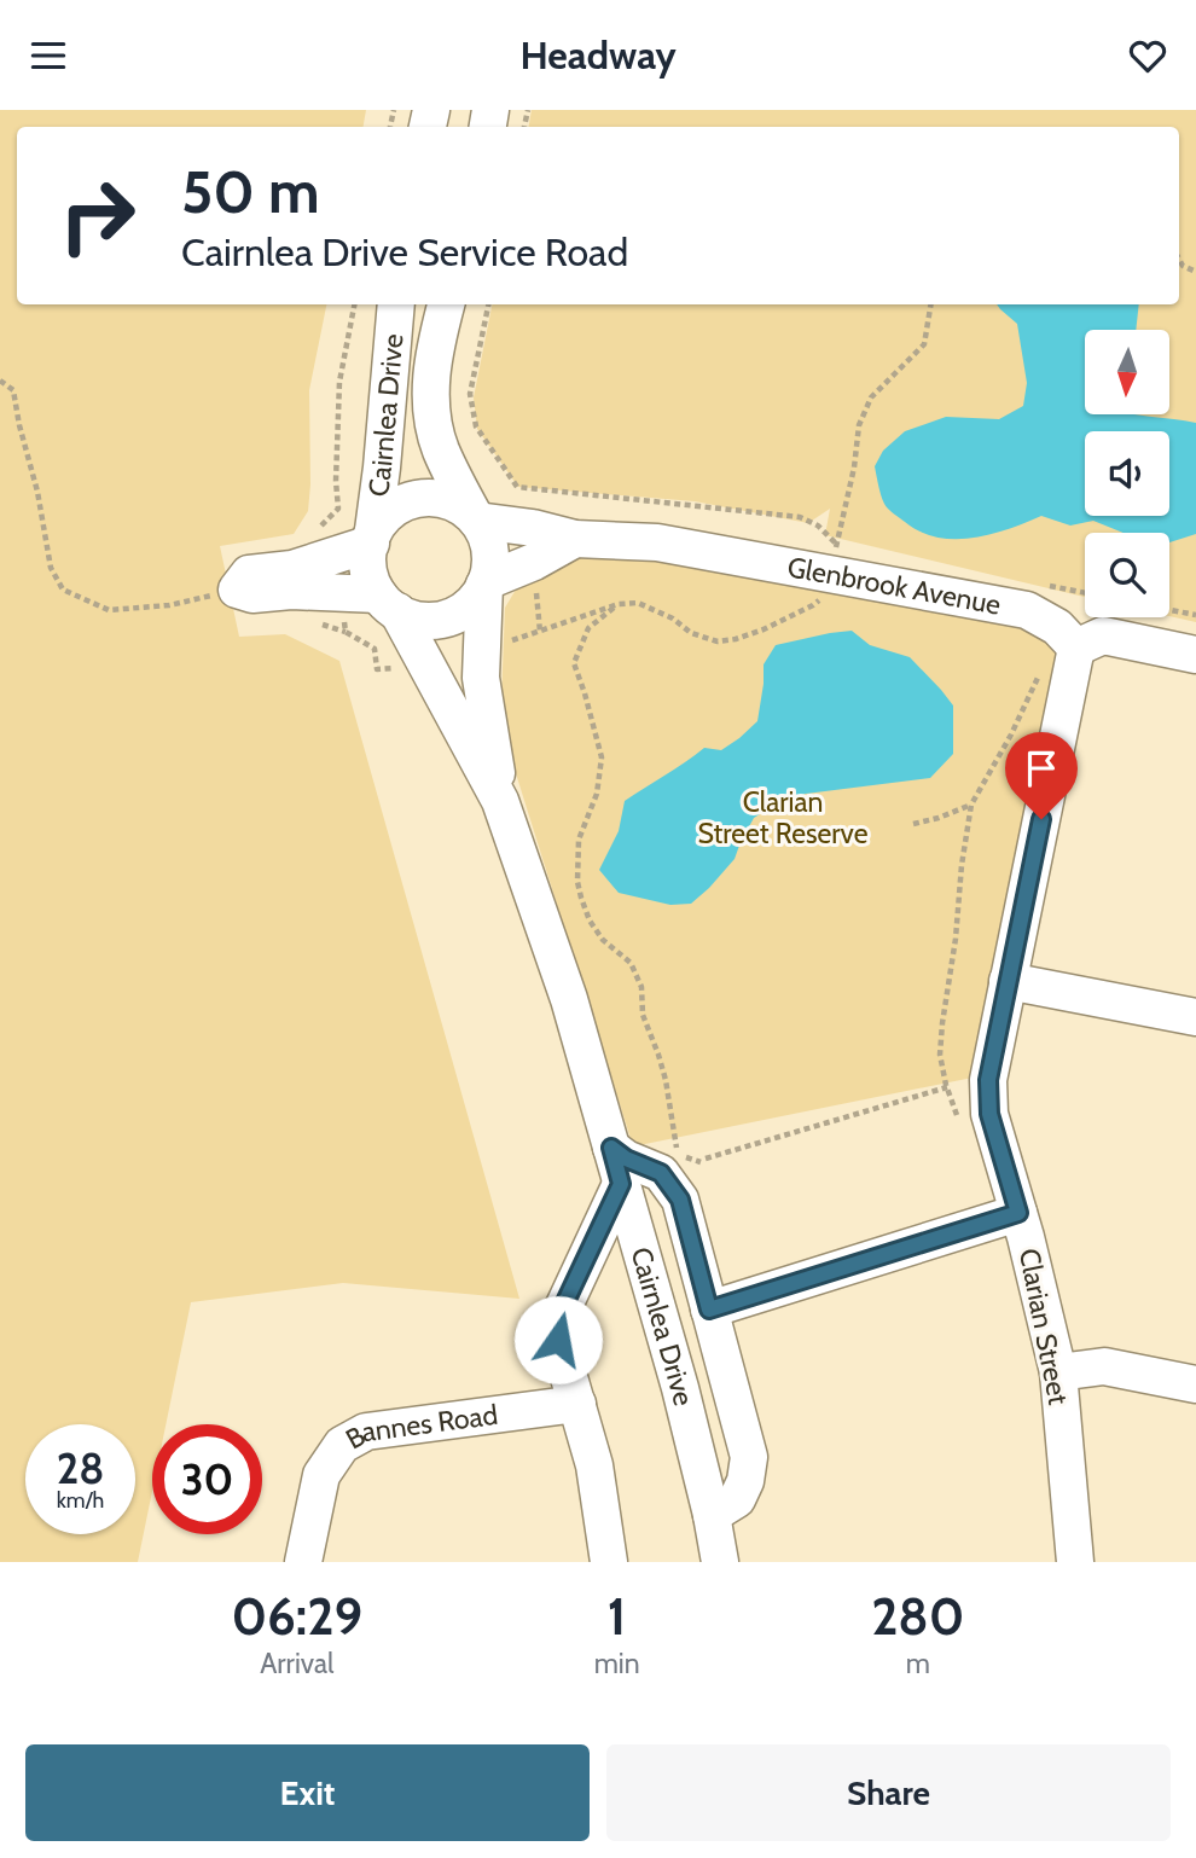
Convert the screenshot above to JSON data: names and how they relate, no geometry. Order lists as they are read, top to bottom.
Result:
{
  "streets": {
    "street": [
      "Cairnlea Drive",
      "Glenbrook Avenue",
      "Clarian Street",
      "Bannes Road"
    ]
  },
  "crossings": [
    ["Cairnlea Drive", "Glenbrook Avenue"],
    ["Glenbrook Avenue", "Clarian Street"]
  ],
  "parks": ["Clarian Street Reserve"],
  "north": "bottom",
  "page": {
    "header": "Headway",
    "turn": ["50 m", "Cairnlea Drive Service Road"],
    "speed": "28 km/h",
    "limit": "30",
    "eta": [
      "06:29",
      "Arrival",
      "1",
      "min",
      "280",
      "m"
    ],
    "buttons": ["Exit", "Share"]
  }
}
